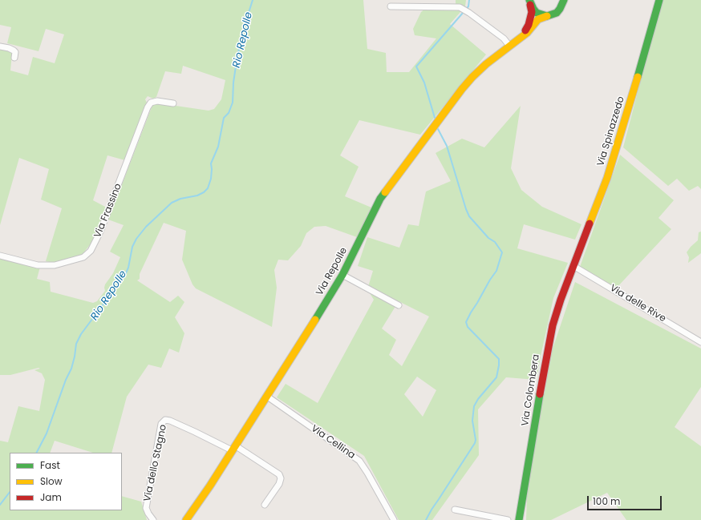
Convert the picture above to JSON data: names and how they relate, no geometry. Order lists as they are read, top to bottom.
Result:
{
  "streets": {
    "street": [
      "Via Spinazzedo",
      "Via Frassino",
      "Via Repolle",
      "Via delle Rive",
      "Via Colombera",
      "Via Cellina",
      "Via dello Stagno"
    ]
  },
  "crossings": [
    ["Via Spinazzedo", "Via delle Rive"],
    ["Via Spinazzedo", "Via Colombera"],
    ["Via Repolle", "Via Cellina"],
    ["Via Repolle", "Via dello Stagno"],
    ["Via delle Rive", "Via Colombera"]
  ],
  "water": ["Rio Repolle"],
  "legend": ["Fast", "Slow", "Jam"],
  "scale_bar": "100 m"
}
